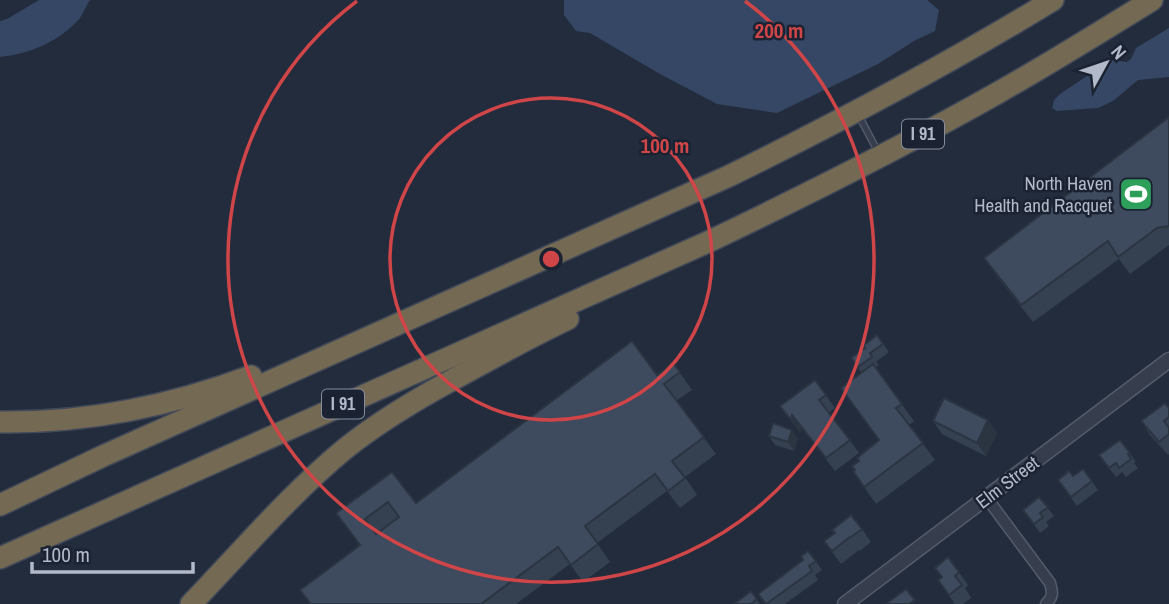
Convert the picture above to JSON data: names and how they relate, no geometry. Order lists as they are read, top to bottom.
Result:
{
  "streets": {
    "highway": ["I 91"],
    "street": ["Elm Street"]
  },
  "places": {
    "sports": ["North Haven Health and Racquet"]
  },
  "scale_bar": "100 m",
  "north": "top right",
  "rings": ["200 m", "100 m"]
}
